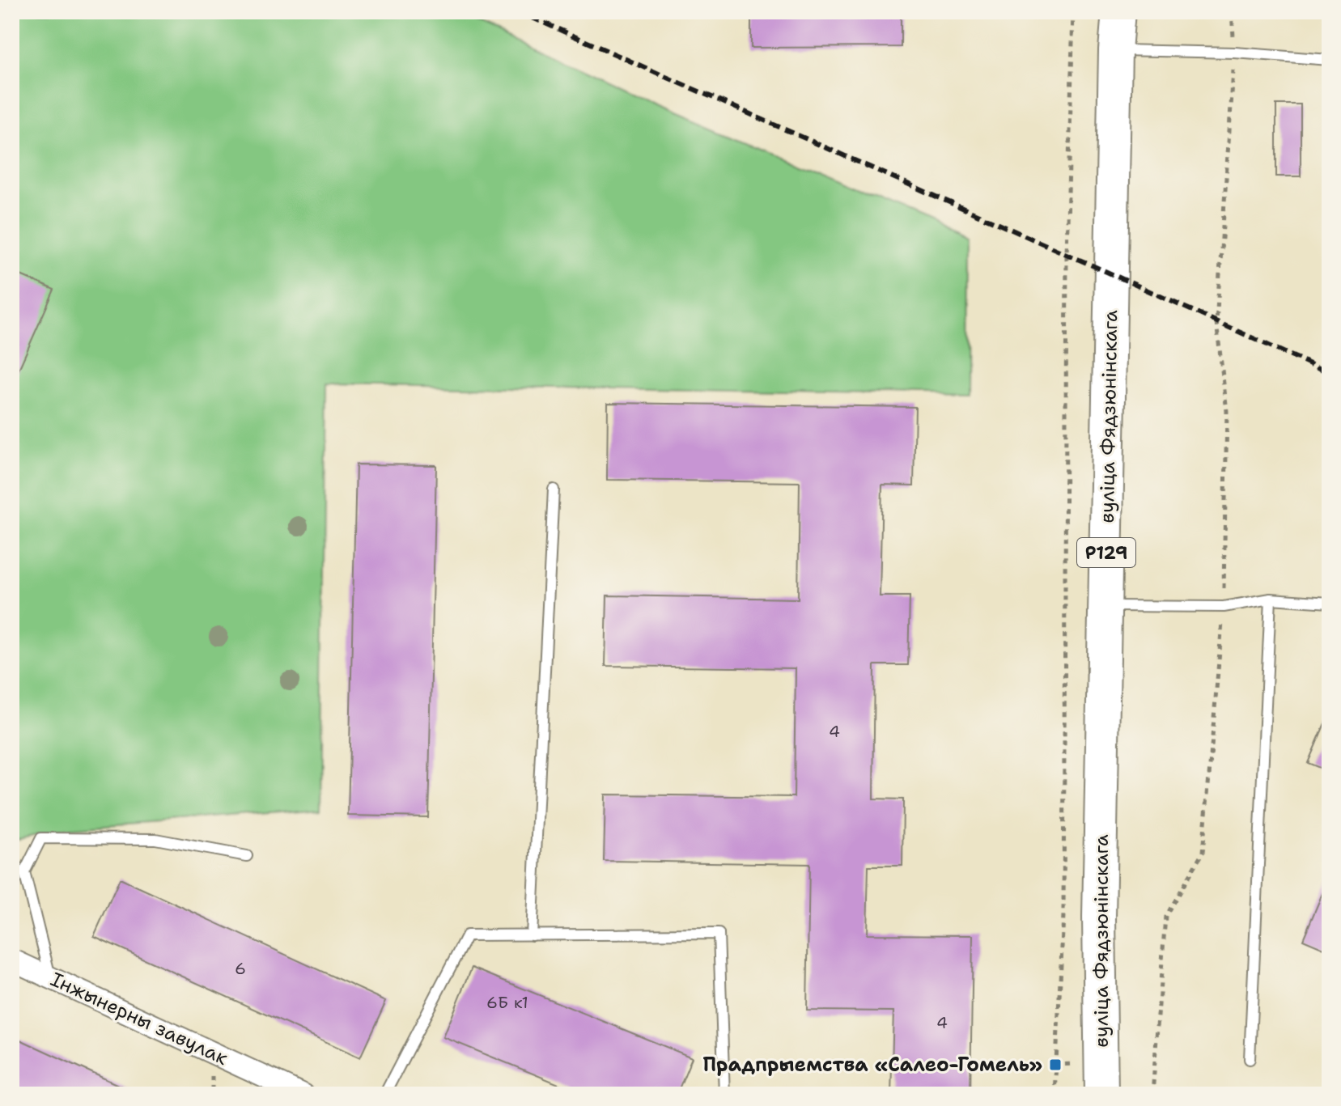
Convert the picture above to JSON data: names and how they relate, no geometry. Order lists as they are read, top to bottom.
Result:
{
  "streets": {
    "main road": ["вуліца Фядзюнінскага", "Р129"],
    "street": ["Інжынерны завулак"]
  },
  "places": {
    "transit": ["Прадпрыемства «Салео-Гомель»"]
  },
  "house_numbers": [
    "4",
    "6",
    "6Б к1",
    "4"
  ]
}
